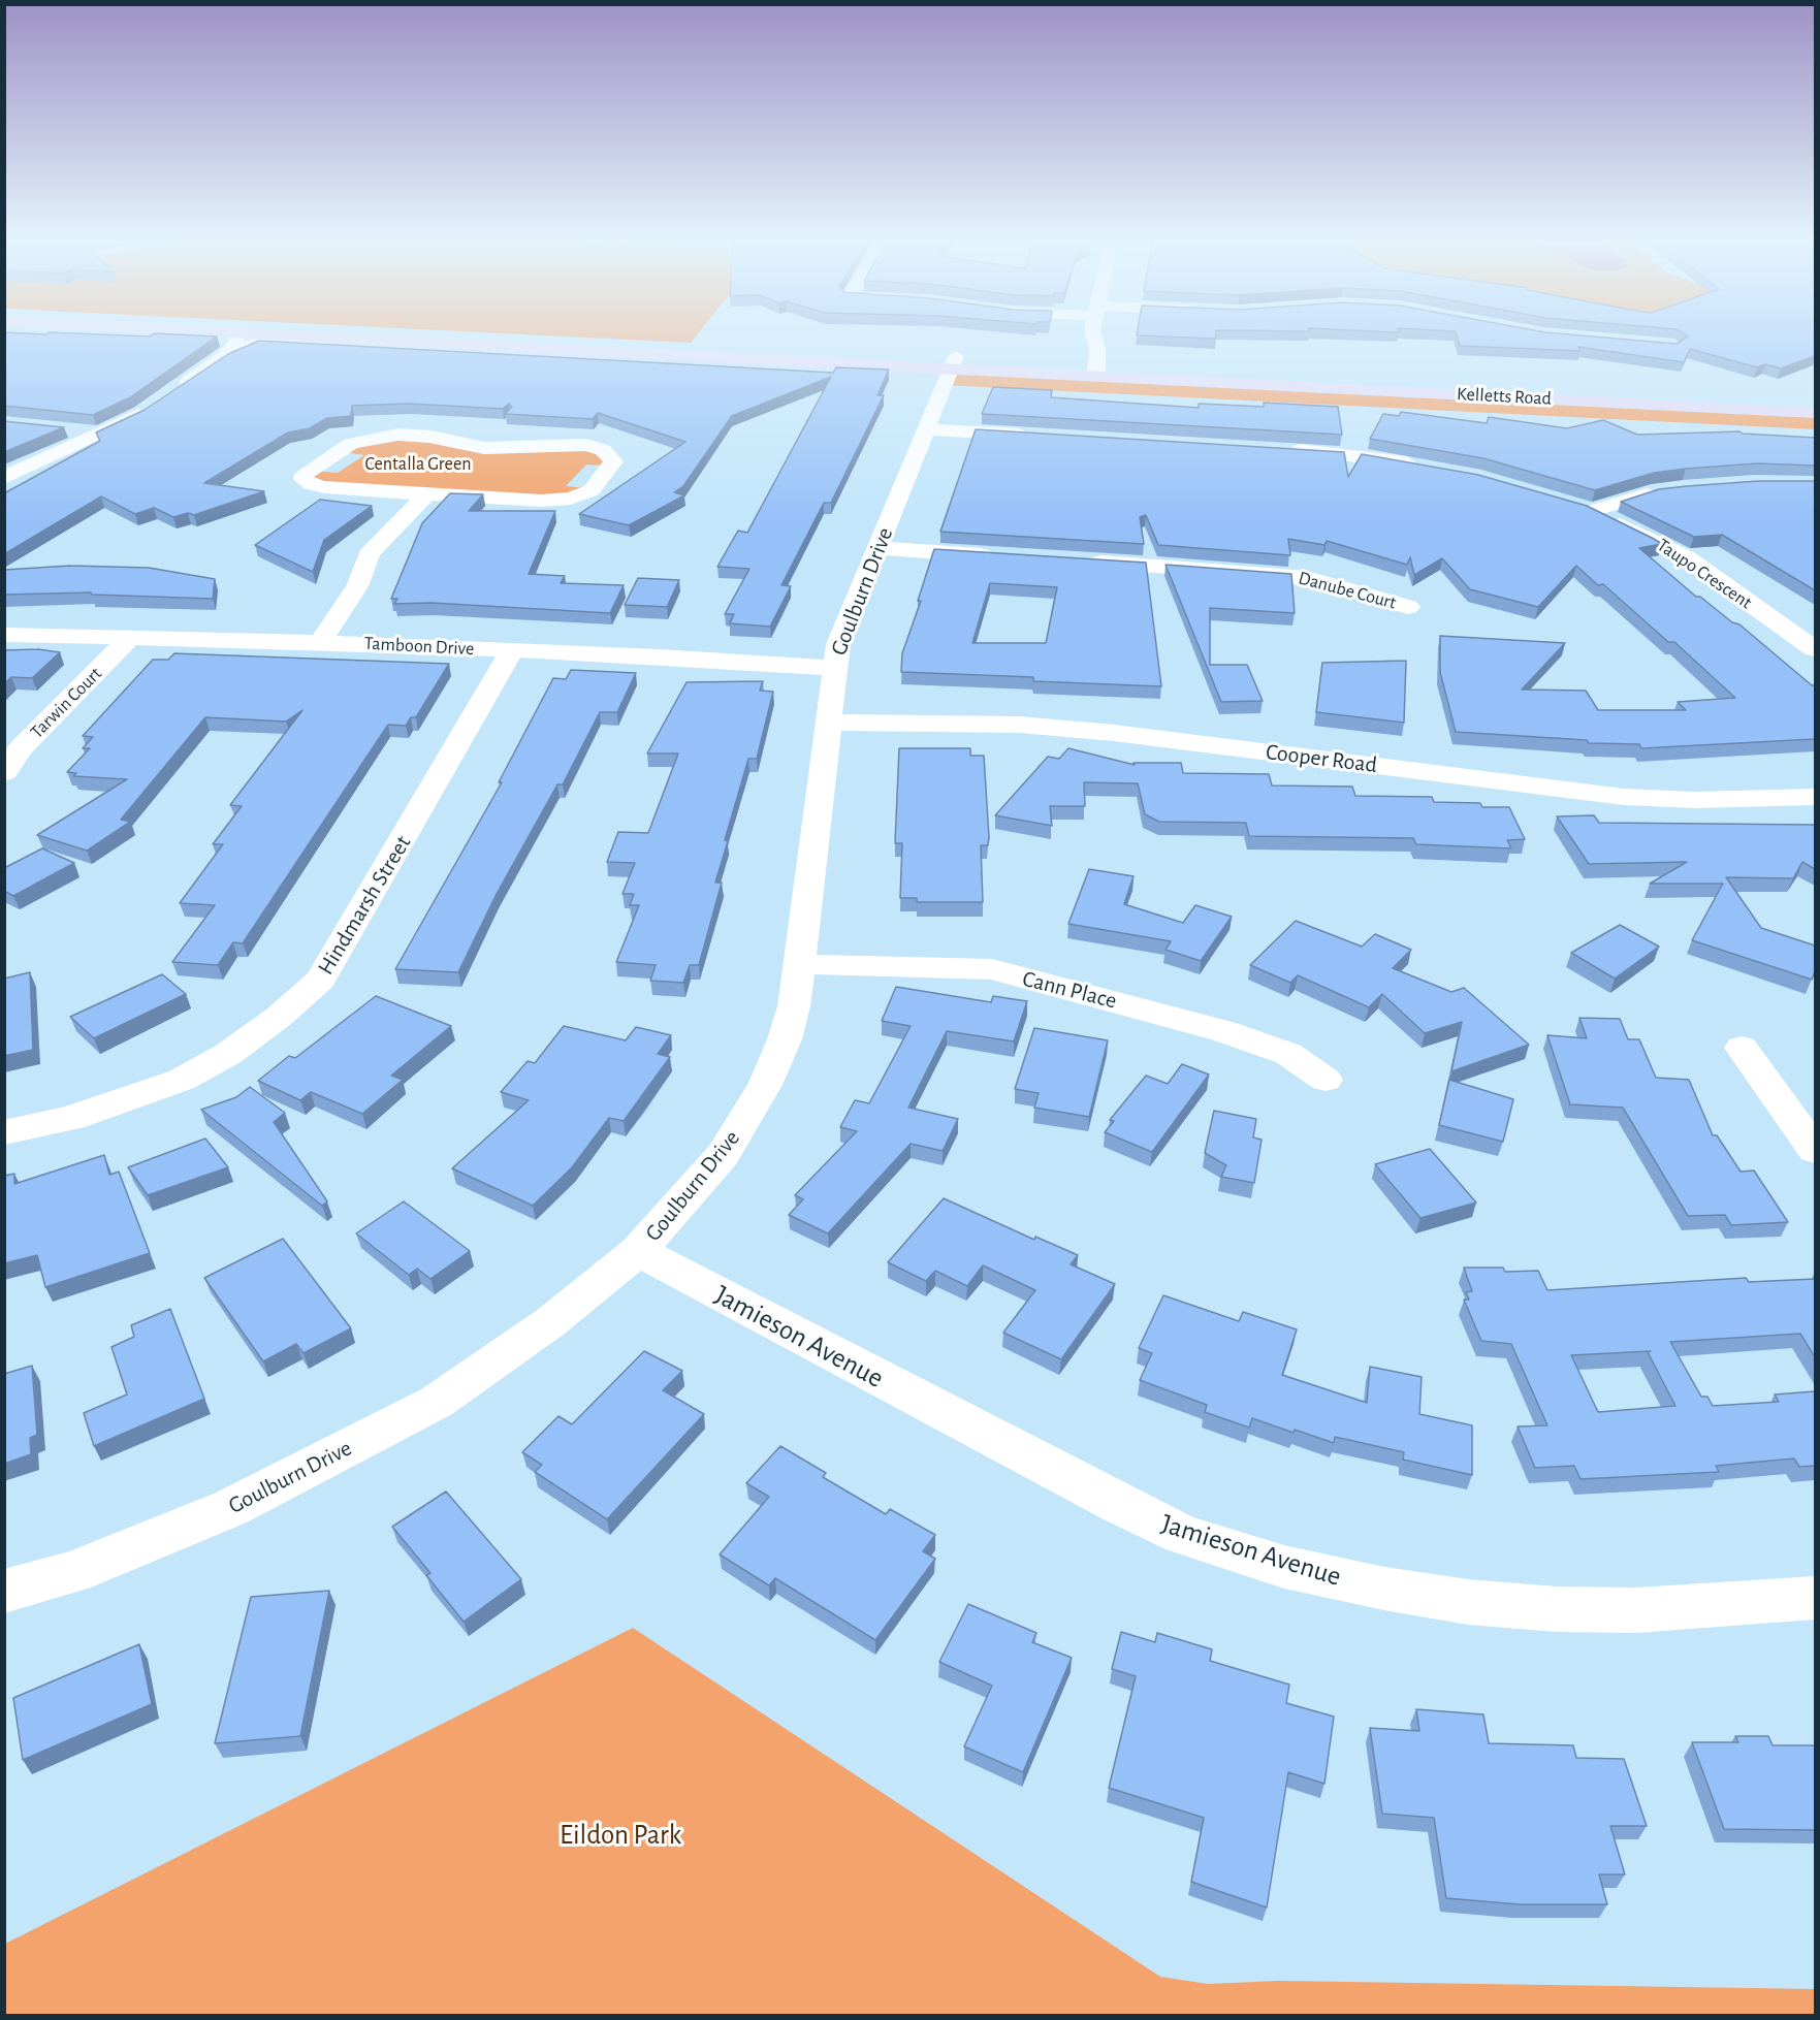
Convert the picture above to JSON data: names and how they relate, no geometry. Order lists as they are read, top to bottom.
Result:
{
  "streets": {
    "main road": ["Kelletts Road"],
    "street": [
      "Taupo Crescent",
      "Danube Court",
      "Goulburn Drive",
      "Tamboon Drive",
      "Tarwin Court",
      "Cooper Road",
      "Hindmarsh Street",
      "Cann Place",
      "Jamieson Avenue"
    ]
  },
  "crossings": [
    ["Kelletts Road", "Goulburn Drive"],
    ["Goulburn Drive", "Tamboon Drive"],
    ["Goulburn Drive", "Cooper Road"],
    ["Goulburn Drive", "Cann Place"],
    ["Goulburn Drive", "Jamieson Avenue"],
    ["Tamboon Drive", "Tarwin Court"],
    ["Tamboon Drive", "Hindmarsh Street"]
  ],
  "parks": ["Centalla Green", "Eildon Park"]
}
